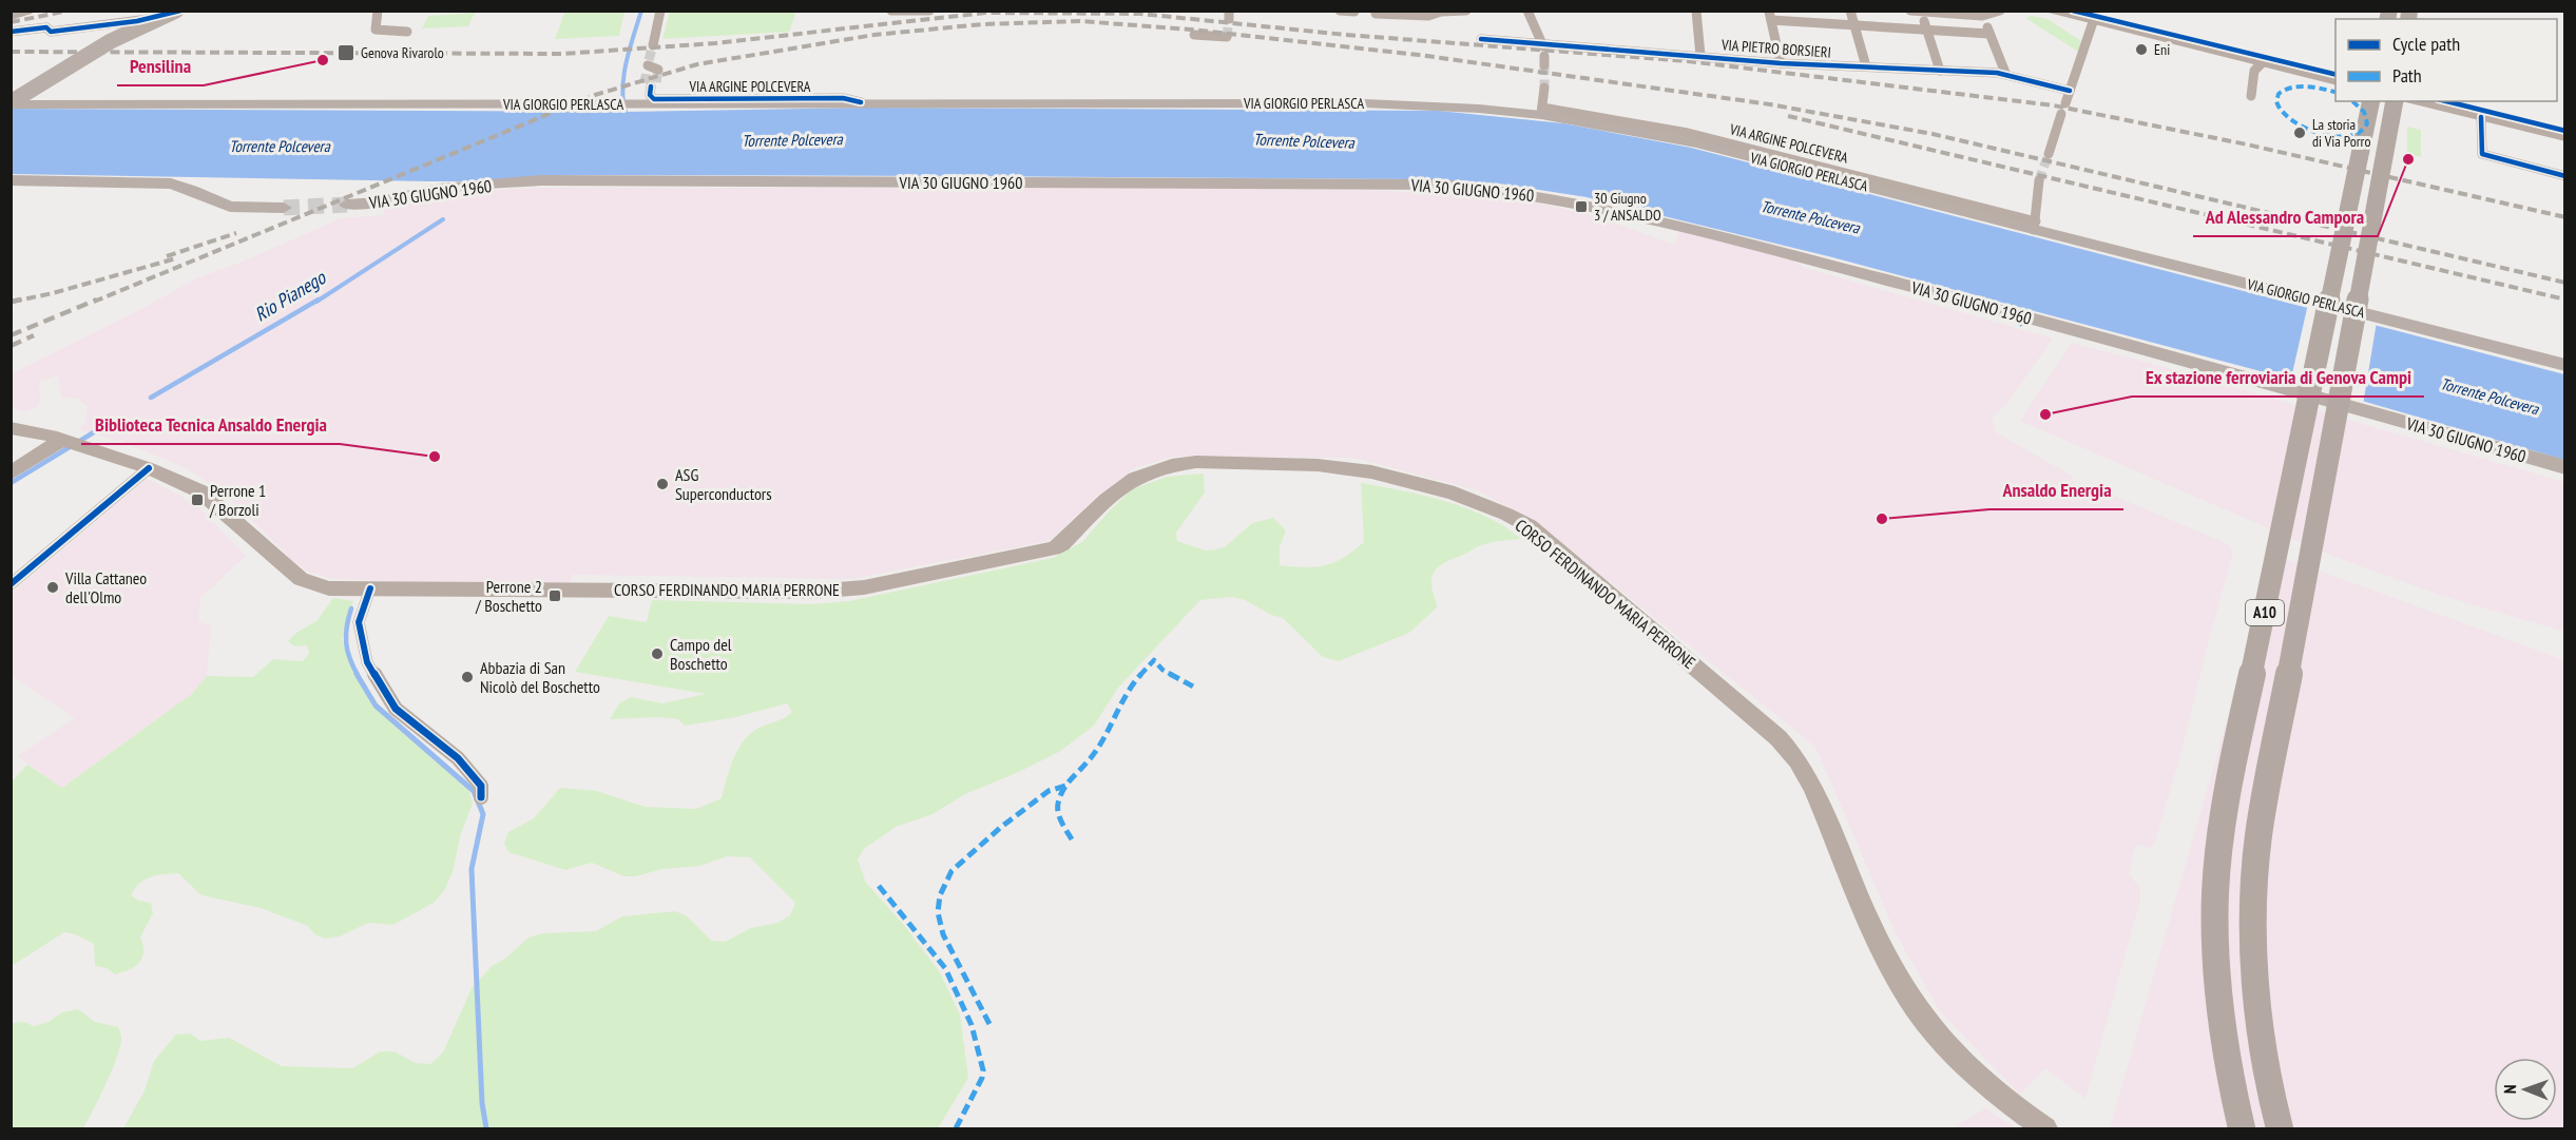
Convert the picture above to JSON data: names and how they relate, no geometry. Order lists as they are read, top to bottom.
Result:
{
  "streets": {
    "highway": ["A10"],
    "main road": ["VIA GIORGIO PERLASCA", "VIA 30 GIUGNO 1960", "CORSO FERDINANDO MARIA PERRONE"],
    "street": ["VIA PIETRO BORSIERI", "VIA ARGINE POLCEVERA"]
  },
  "crossings": [
    ["VIA ARGINE POLCEVERA", "VIA GIORGIO PERLASCA"]
  ],
  "water": ["Torrente Polcevera", "Rio Pianego"],
  "places": {
    "other": [
      "Eni",
      "Pensilina",
      "La storia di Via Porro",
      "Ad Alessandro Campora",
      "Ex stazione ferroviaria di Genova Campi",
      "Biblioteca Tecnica Ansaldo Energia",
      "ASG Superconductors",
      "Ansaldo Energia",
      "Villa Cattaneo dell'Olmo",
      "Campo del Boschetto",
      "Abbazia di San Nicolò del Boschetto"
    ],
    "transit": [
      "Genova Rivarolo",
      "30 Giugno 3 / ANSALDO",
      "Perrone 1 / Borzoli",
      "Perrone 2 / Boschetto"
    ]
  },
  "legend": ["Cycle path", "Path"],
  "north": "left"
}
